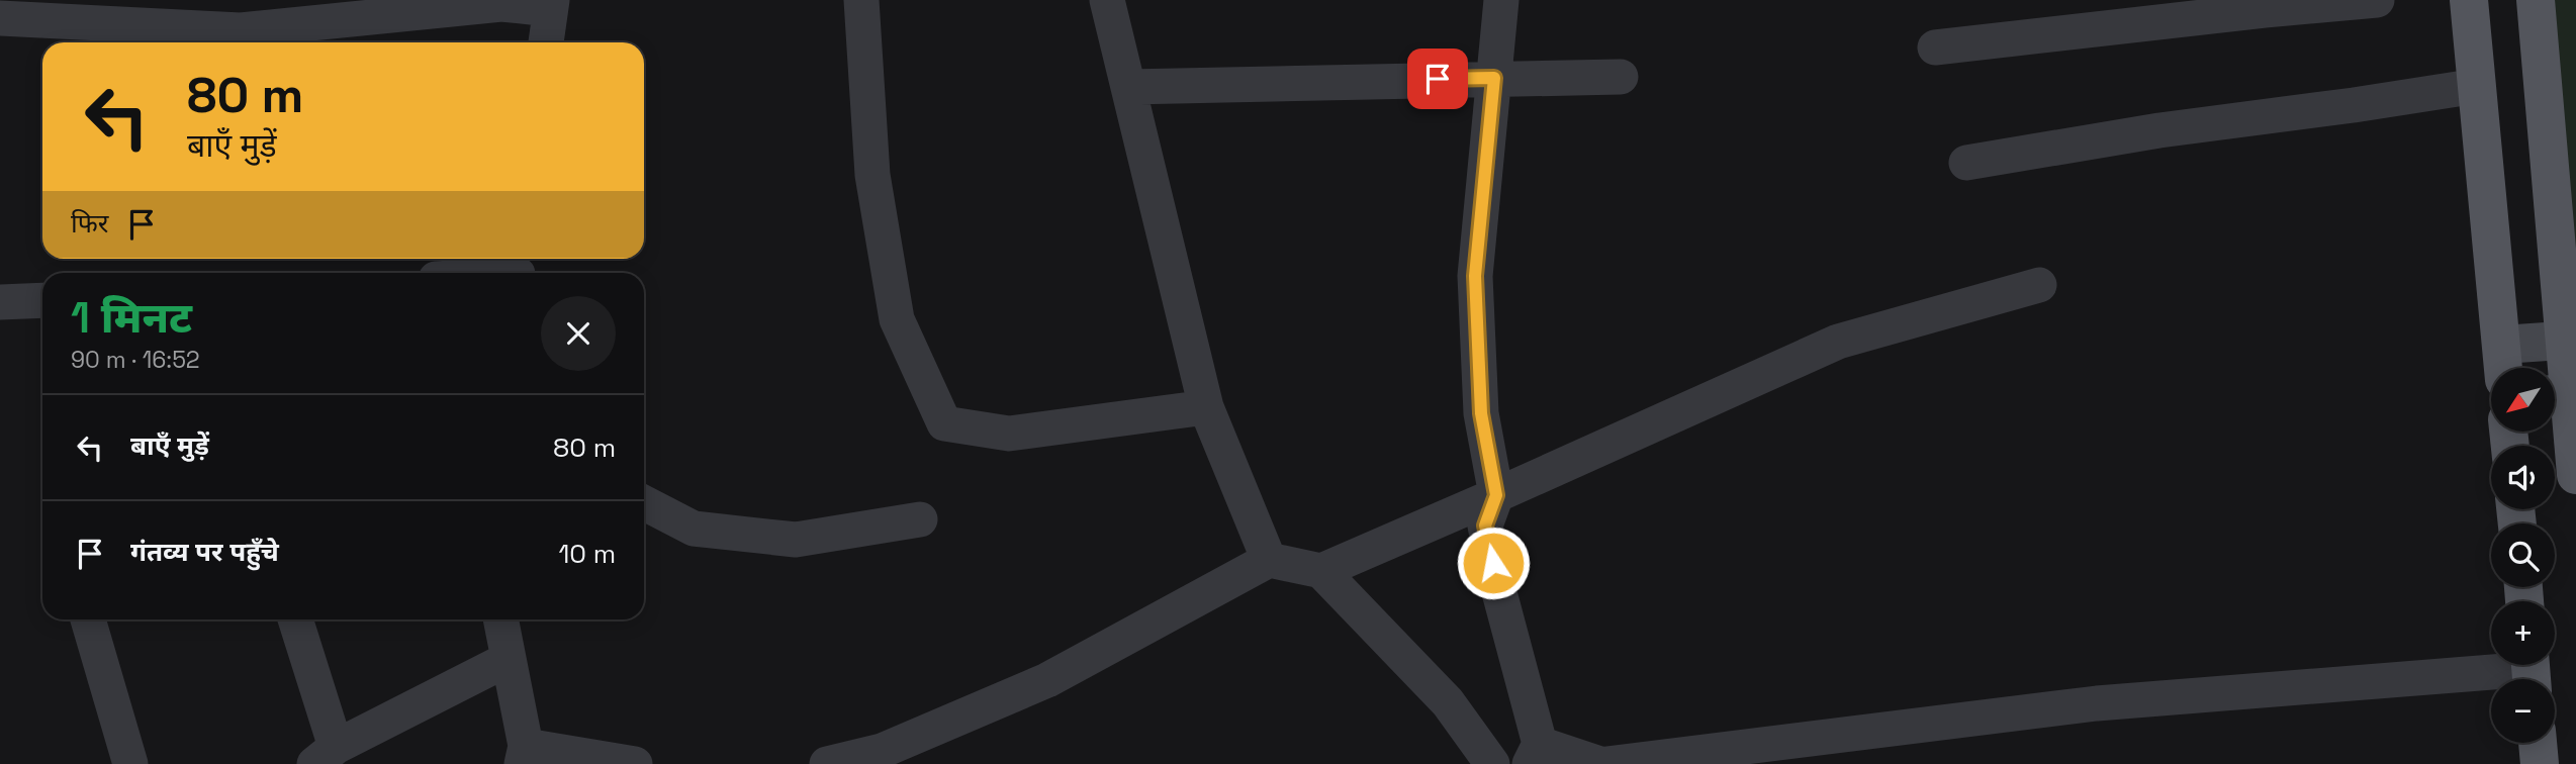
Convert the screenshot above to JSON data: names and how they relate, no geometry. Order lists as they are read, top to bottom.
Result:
{
  "north": "bottom left",
  "page": {
    "turn": ["80 m", "बाएँ मुड़ें"],
    "then": "फिर",
    "heading": ["1 मिनट", "90 m · 16:52"],
    "map_buttons": ["+", "−"],
    "list": [
      {
        "name": "बाएँ मुड़ें",
        "value": "80 m"
      },
      {
        "name": "गंतव्य पर पहुँचे",
        "value": "10 m"
      }
    ]
  }
}
